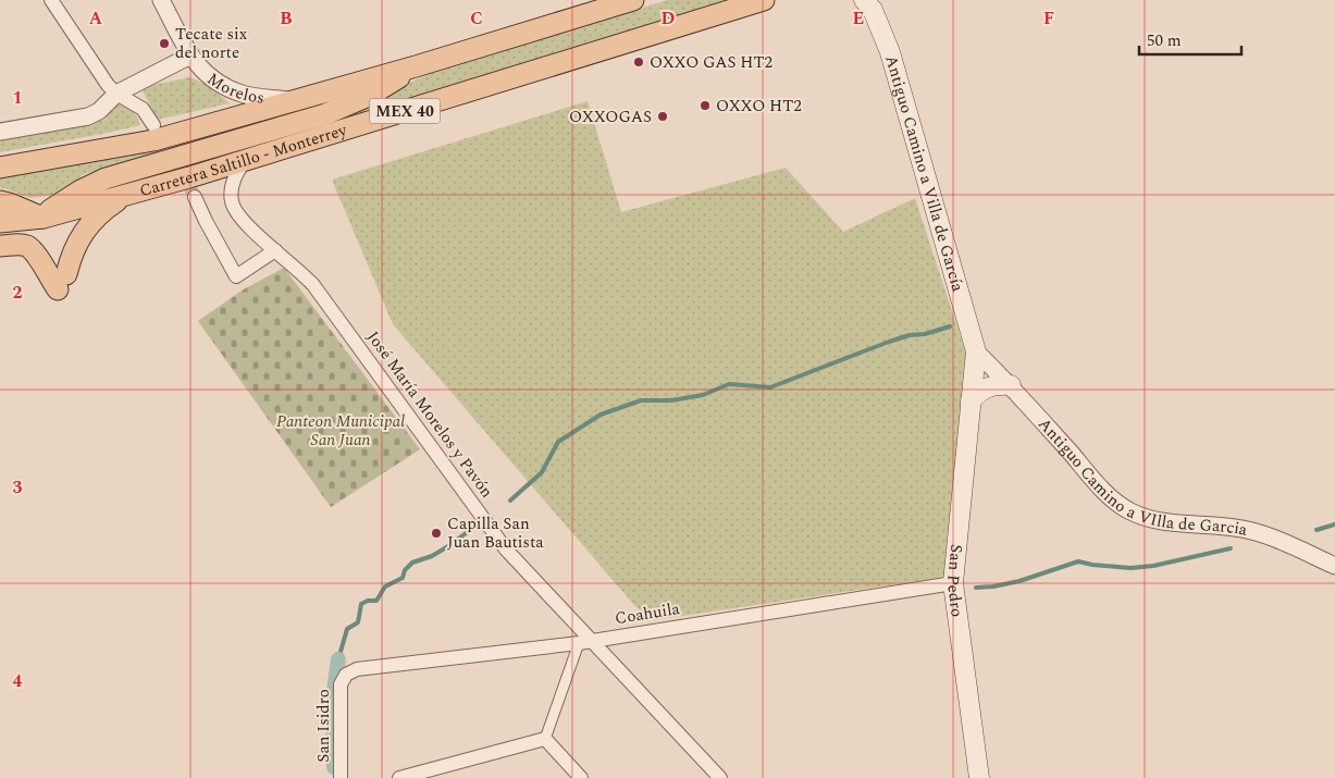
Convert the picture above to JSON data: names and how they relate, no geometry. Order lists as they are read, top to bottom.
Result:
{
  "streets": {
    "main road": [
      "MEX 40",
      "Carretera Saltillo - Monterrey",
      "Antiguo Camino a Villa de García",
      "San Pedro"
    ],
    "street": [
      "Morelos",
      "José María Morelos y Pavón",
      "Antiguo Camino a VIlla de Garcia",
      "Coahuila",
      "San Isidro"
    ]
  },
  "crossings": [
    ["Morelos", "MEX 40"],
    ["Carretera Saltillo - Monterrey", "José María Morelos y Pavón"],
    ["Antiguo Camino a Villa de García", "Antiguo Camino a VIlla de Garcia"],
    ["Antiguo Camino a Villa de García", "San Pedro"],
    ["José María Morelos y Pavón", "Coahuila"],
    ["Antiguo Camino a VIlla de Garcia", "San Pedro"],
    ["San Pedro", "Coahuila"],
    ["Coahuila", "San Isidro"]
  ],
  "parks": ["Panteon Municipal San Juan"],
  "places": [
    "Tecate six del norte",
    "OXXO GAS HT2",
    "OXXO HT2",
    "OXXOGAS",
    "Capilla San Juan Bautista"
  ],
  "scale_bar": "50 m",
  "grid": {
    "columns": [
      "A",
      "B",
      "C",
      "D",
      "E",
      "F"
    ],
    "rows": [
      "1",
      "2",
      "3",
      "4"
    ]
  }
}
